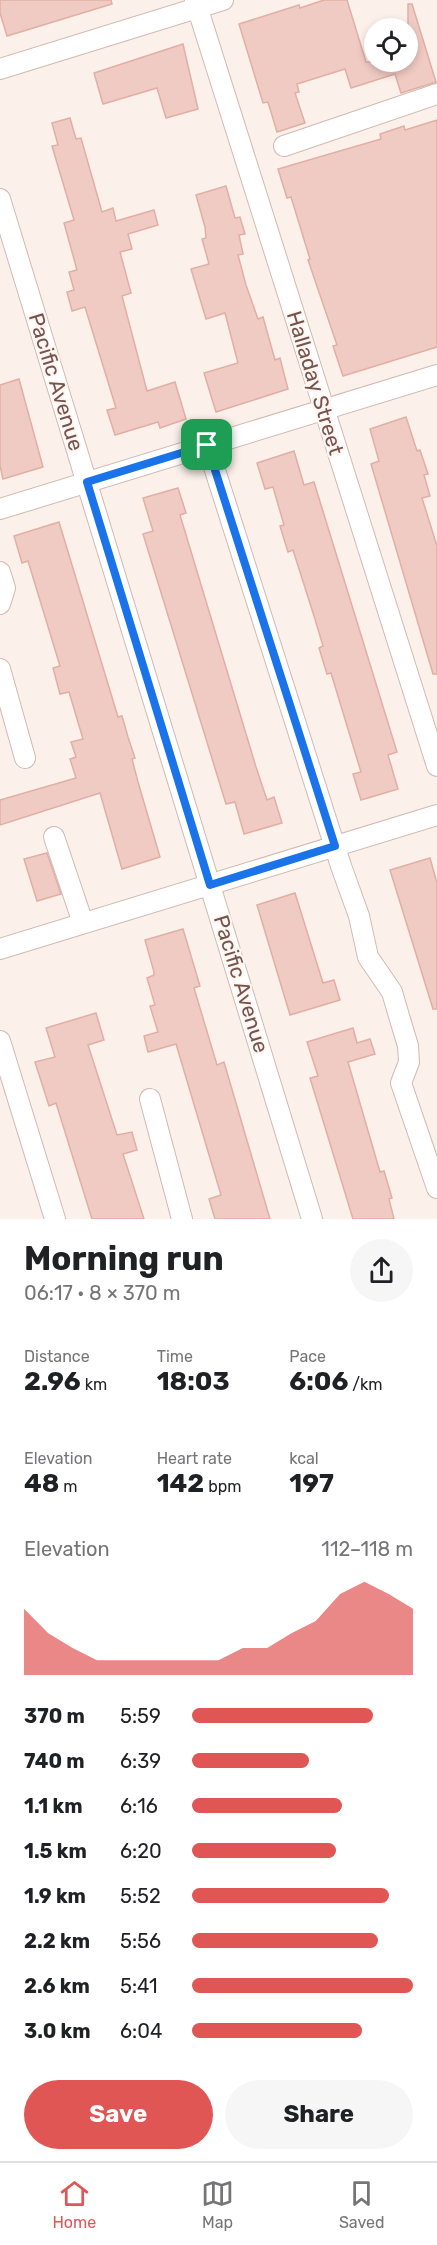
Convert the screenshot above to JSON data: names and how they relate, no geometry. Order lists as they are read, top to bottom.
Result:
{
  "streets": {
    "street": ["Pacific Avenue", "Halladay Street"]
  },
  "page": {
    "heading": ["Morning run", "06:17 · 8 × 370 m"],
    "stats": [
      ["Distance", "2.96 km"],
      ["Time", "18:03"],
      ["Pace", "6:06 /km"],
      ["Elevation", "48 m"],
      ["Heart rate", "142 bpm"],
      ["kcal", "197"]
    ],
    "chart": ["Elevation", "112–118 m"],
    "list": [
      {
        "name": "370 m",
        "note": "5:59"
      },
      {
        "name": "740 m",
        "note": "6:39"
      },
      {
        "name": "1.1 km",
        "note": "6:16"
      },
      {
        "name": "1.5 km",
        "note": "6:20"
      },
      {
        "name": "1.9 km",
        "note": "5:52"
      },
      {
        "name": "2.2 km",
        "note": "5:56"
      },
      {
        "name": "2.6 km",
        "note": "5:41"
      },
      {
        "name": "3.0 km",
        "note": "6:04"
      }
    ],
    "buttons": ["Save", "Share"],
    "tabs": ["Home", "Map", "Saved"]
  }
}
